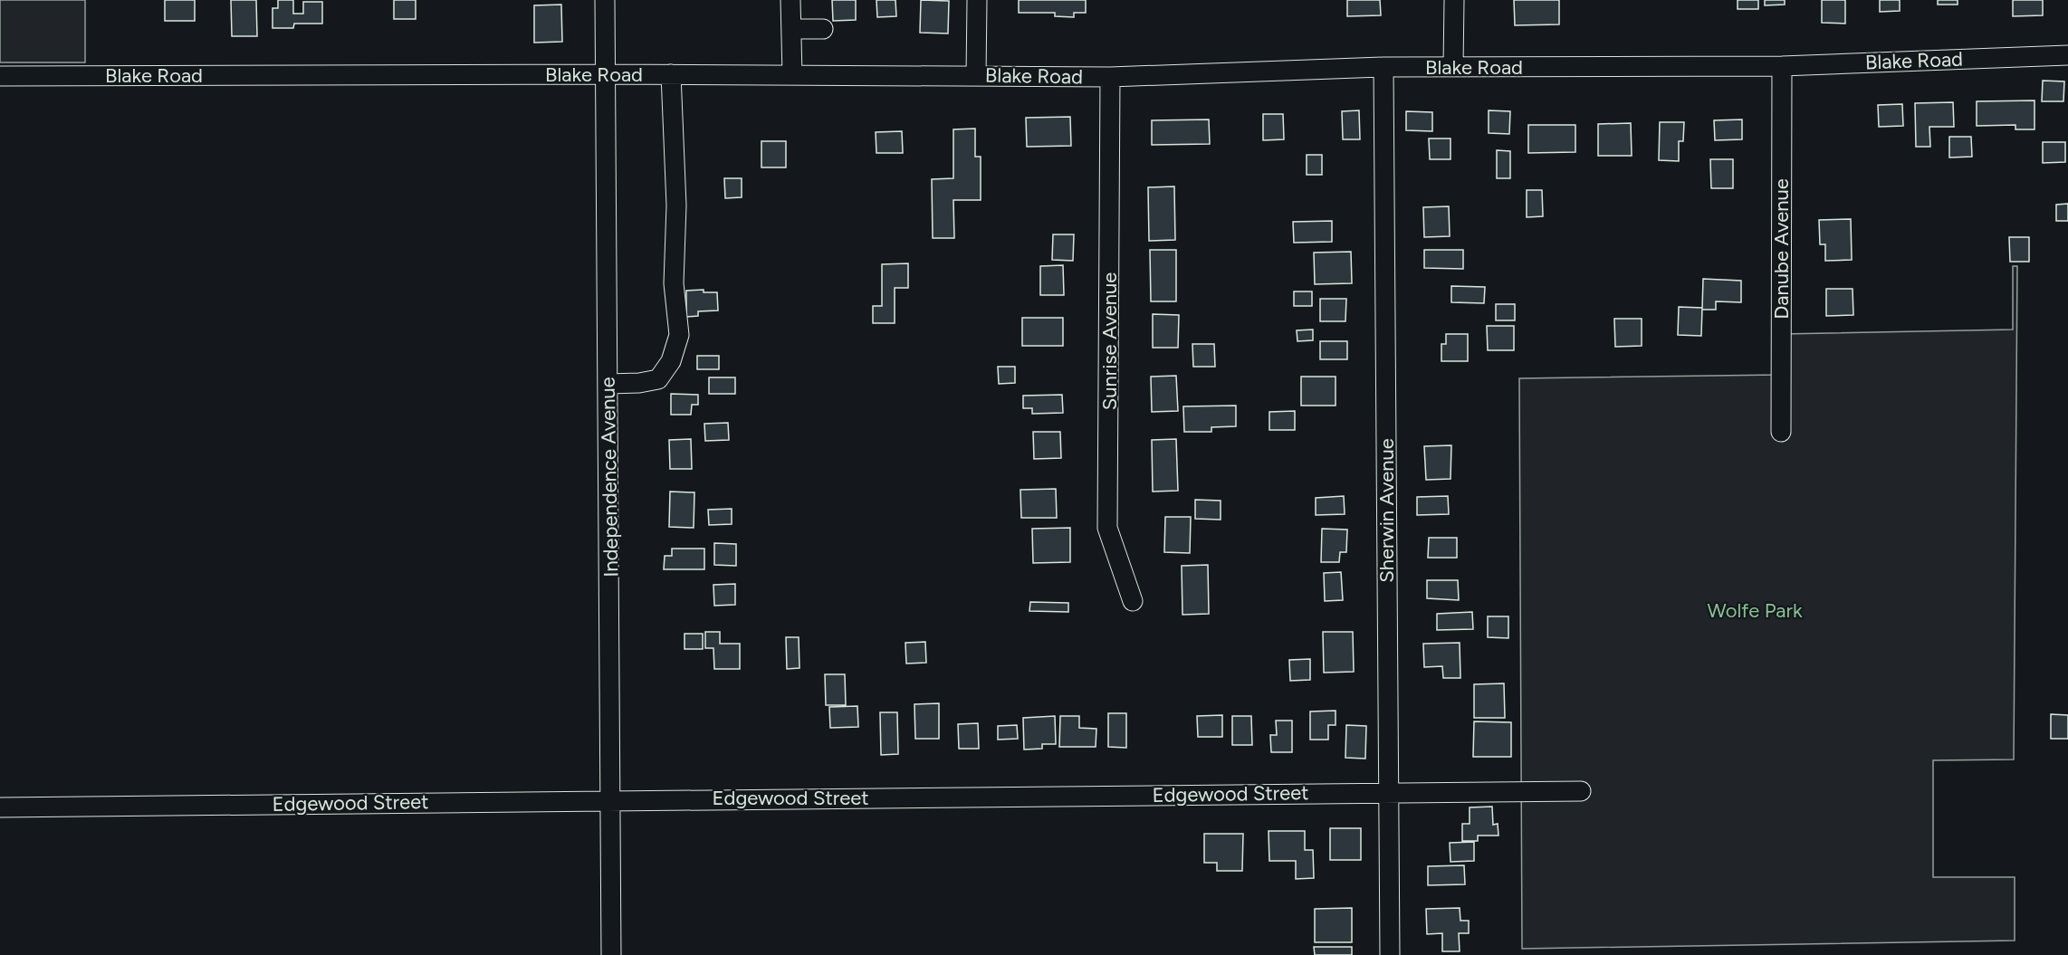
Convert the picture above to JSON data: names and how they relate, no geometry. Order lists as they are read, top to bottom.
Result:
{
  "streets": {
    "street": [
      "Blake Road",
      "Danube Avenue",
      "Sunrise Avenue",
      "Independence Avenue",
      "Sherwin Avenue",
      "Edgewood Street"
    ]
  },
  "crossings": [
    ["Blake Road", "Danube Avenue"],
    ["Blake Road", "Sunrise Avenue"],
    ["Blake Road", "Independence Avenue"],
    ["Blake Road", "Sherwin Avenue"],
    ["Independence Avenue", "Edgewood Street"],
    ["Sherwin Avenue", "Edgewood Street"]
  ],
  "parks": ["Wolfe Park"]
}
